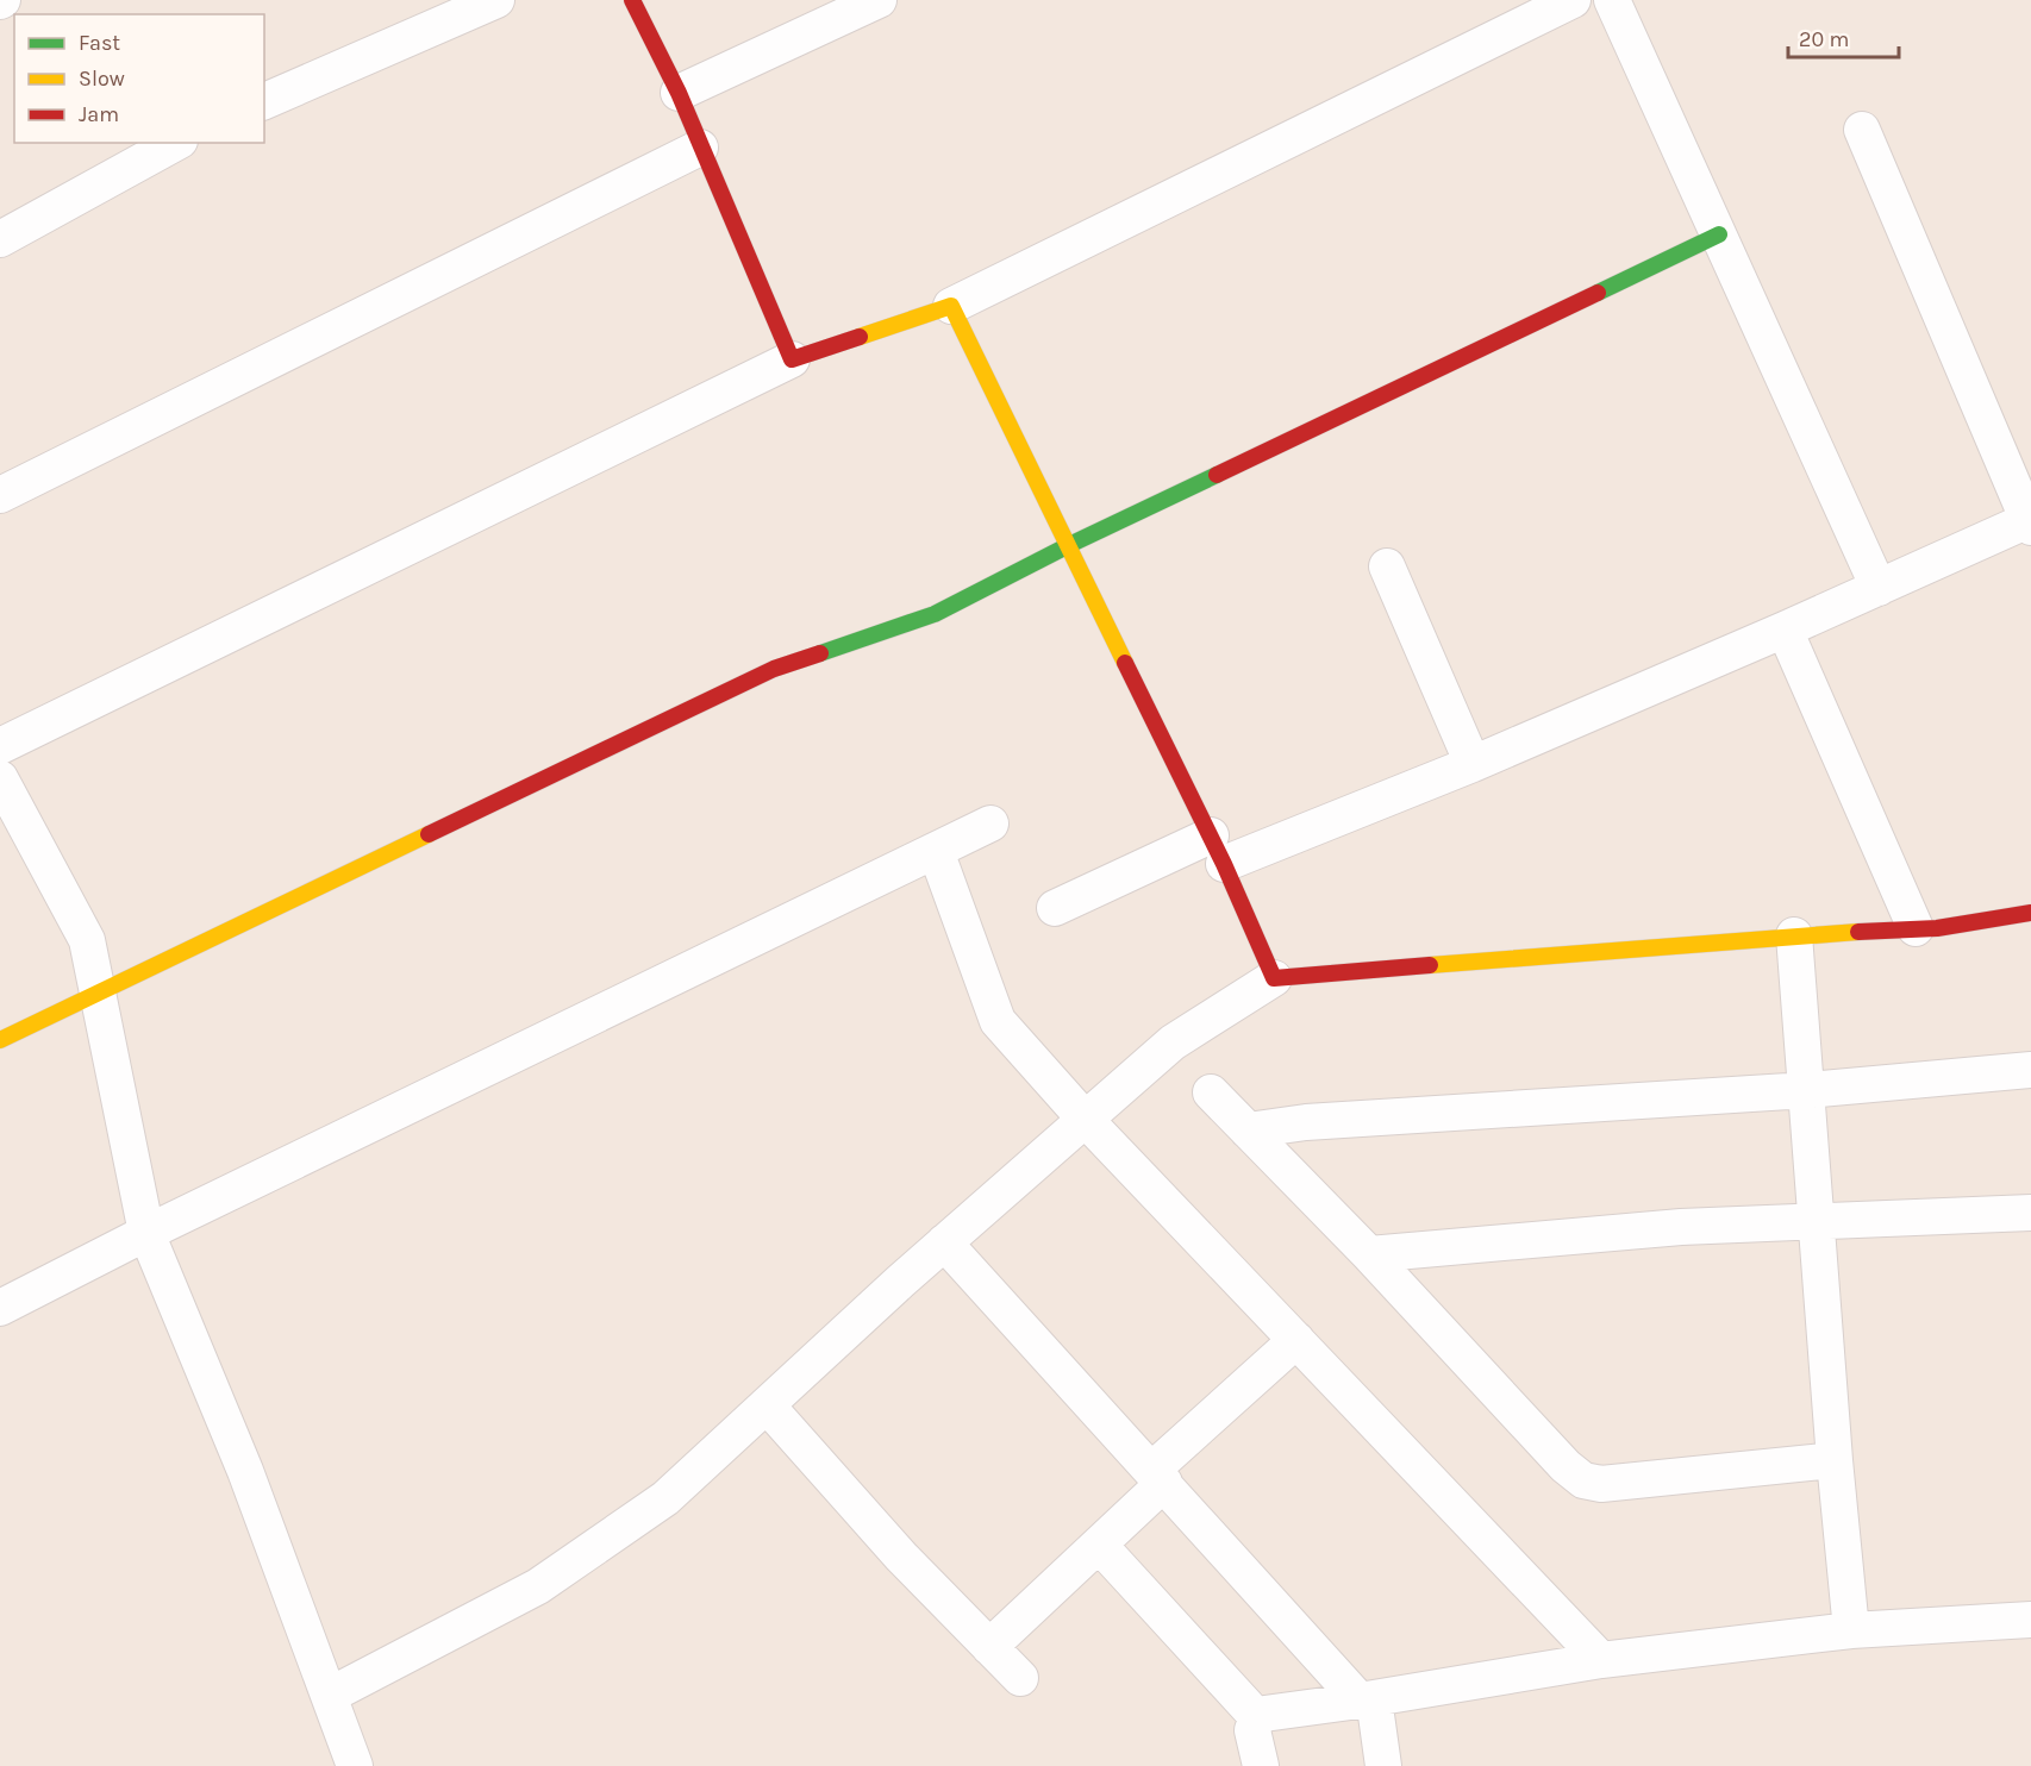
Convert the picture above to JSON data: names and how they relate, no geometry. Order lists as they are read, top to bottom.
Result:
{
  "legend": ["Fast", "Slow", "Jam"],
  "scale_bar": "20 m"
}
